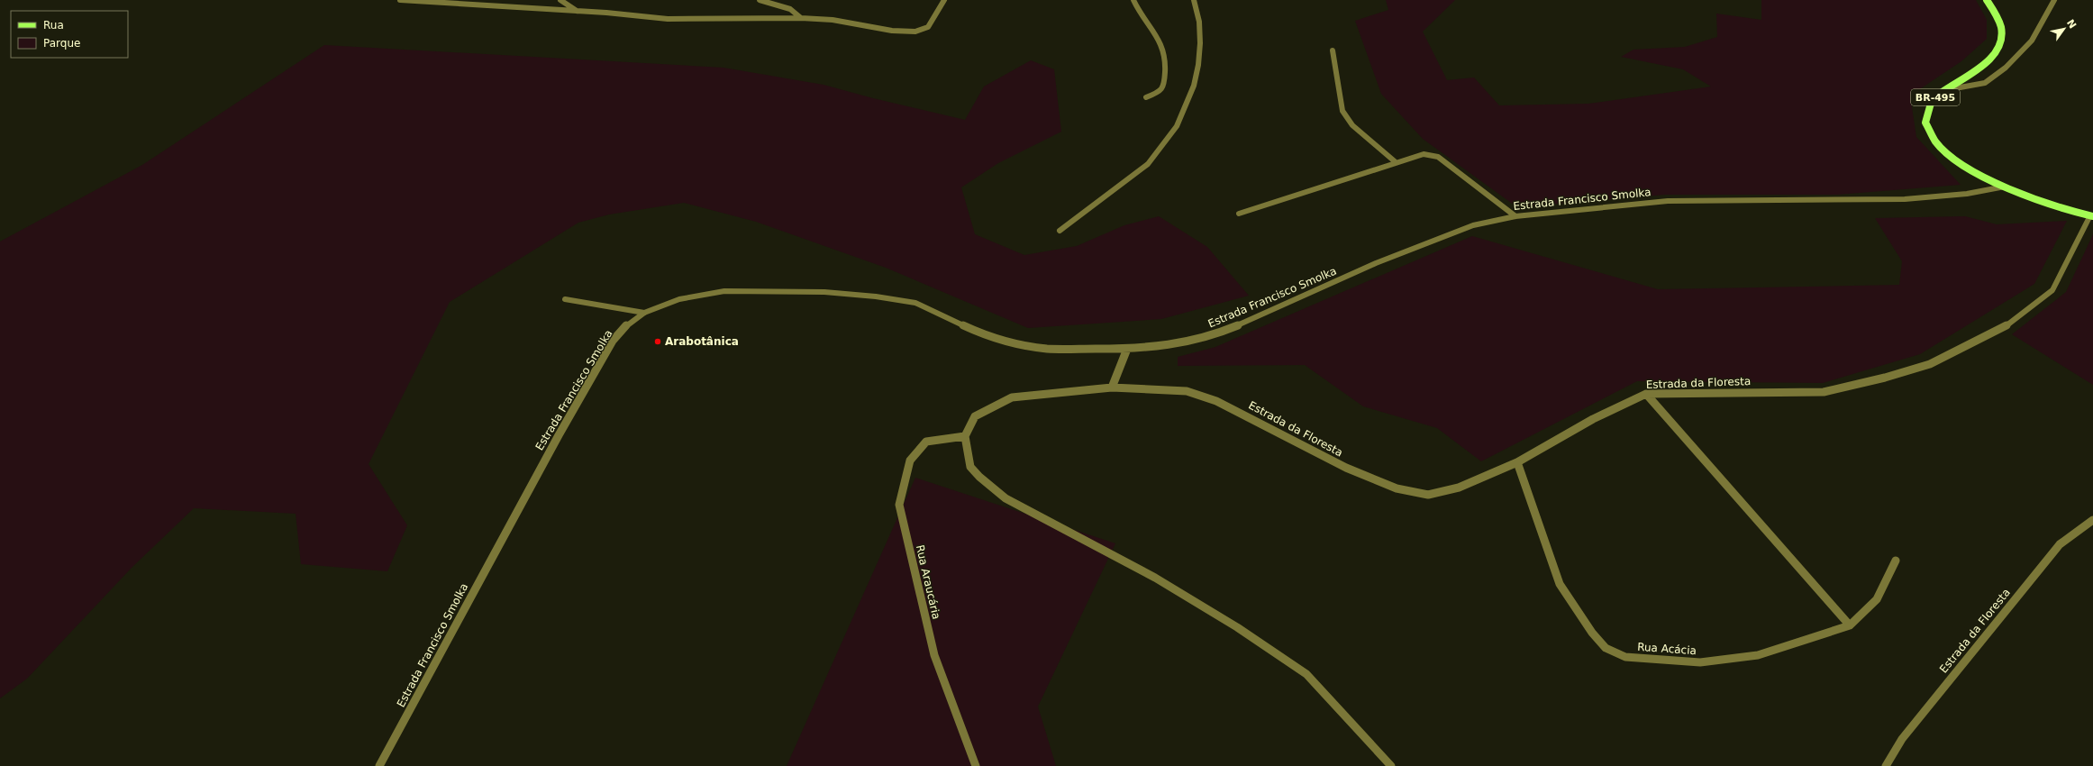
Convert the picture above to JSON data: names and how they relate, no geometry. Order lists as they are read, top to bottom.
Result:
{
  "streets": {
    "main road": ["BR-495"],
    "street": [
      "Estrada Francisco Smolka",
      "Estrada da Floresta",
      "Rua Araucária",
      "Rua Acácia"
    ]
  },
  "crossings": [
    ["BR-495", "Estrada Francisco Smolka"],
    ["BR-495", "Estrada da Floresta"],
    ["Estrada da Floresta", "Rua Araucária"],
    ["Estrada da Floresta", "Rua Acácia"]
  ],
  "places": ["Arabotânica"],
  "legend": ["Rua", "Parque"],
  "north": "top right"
}
